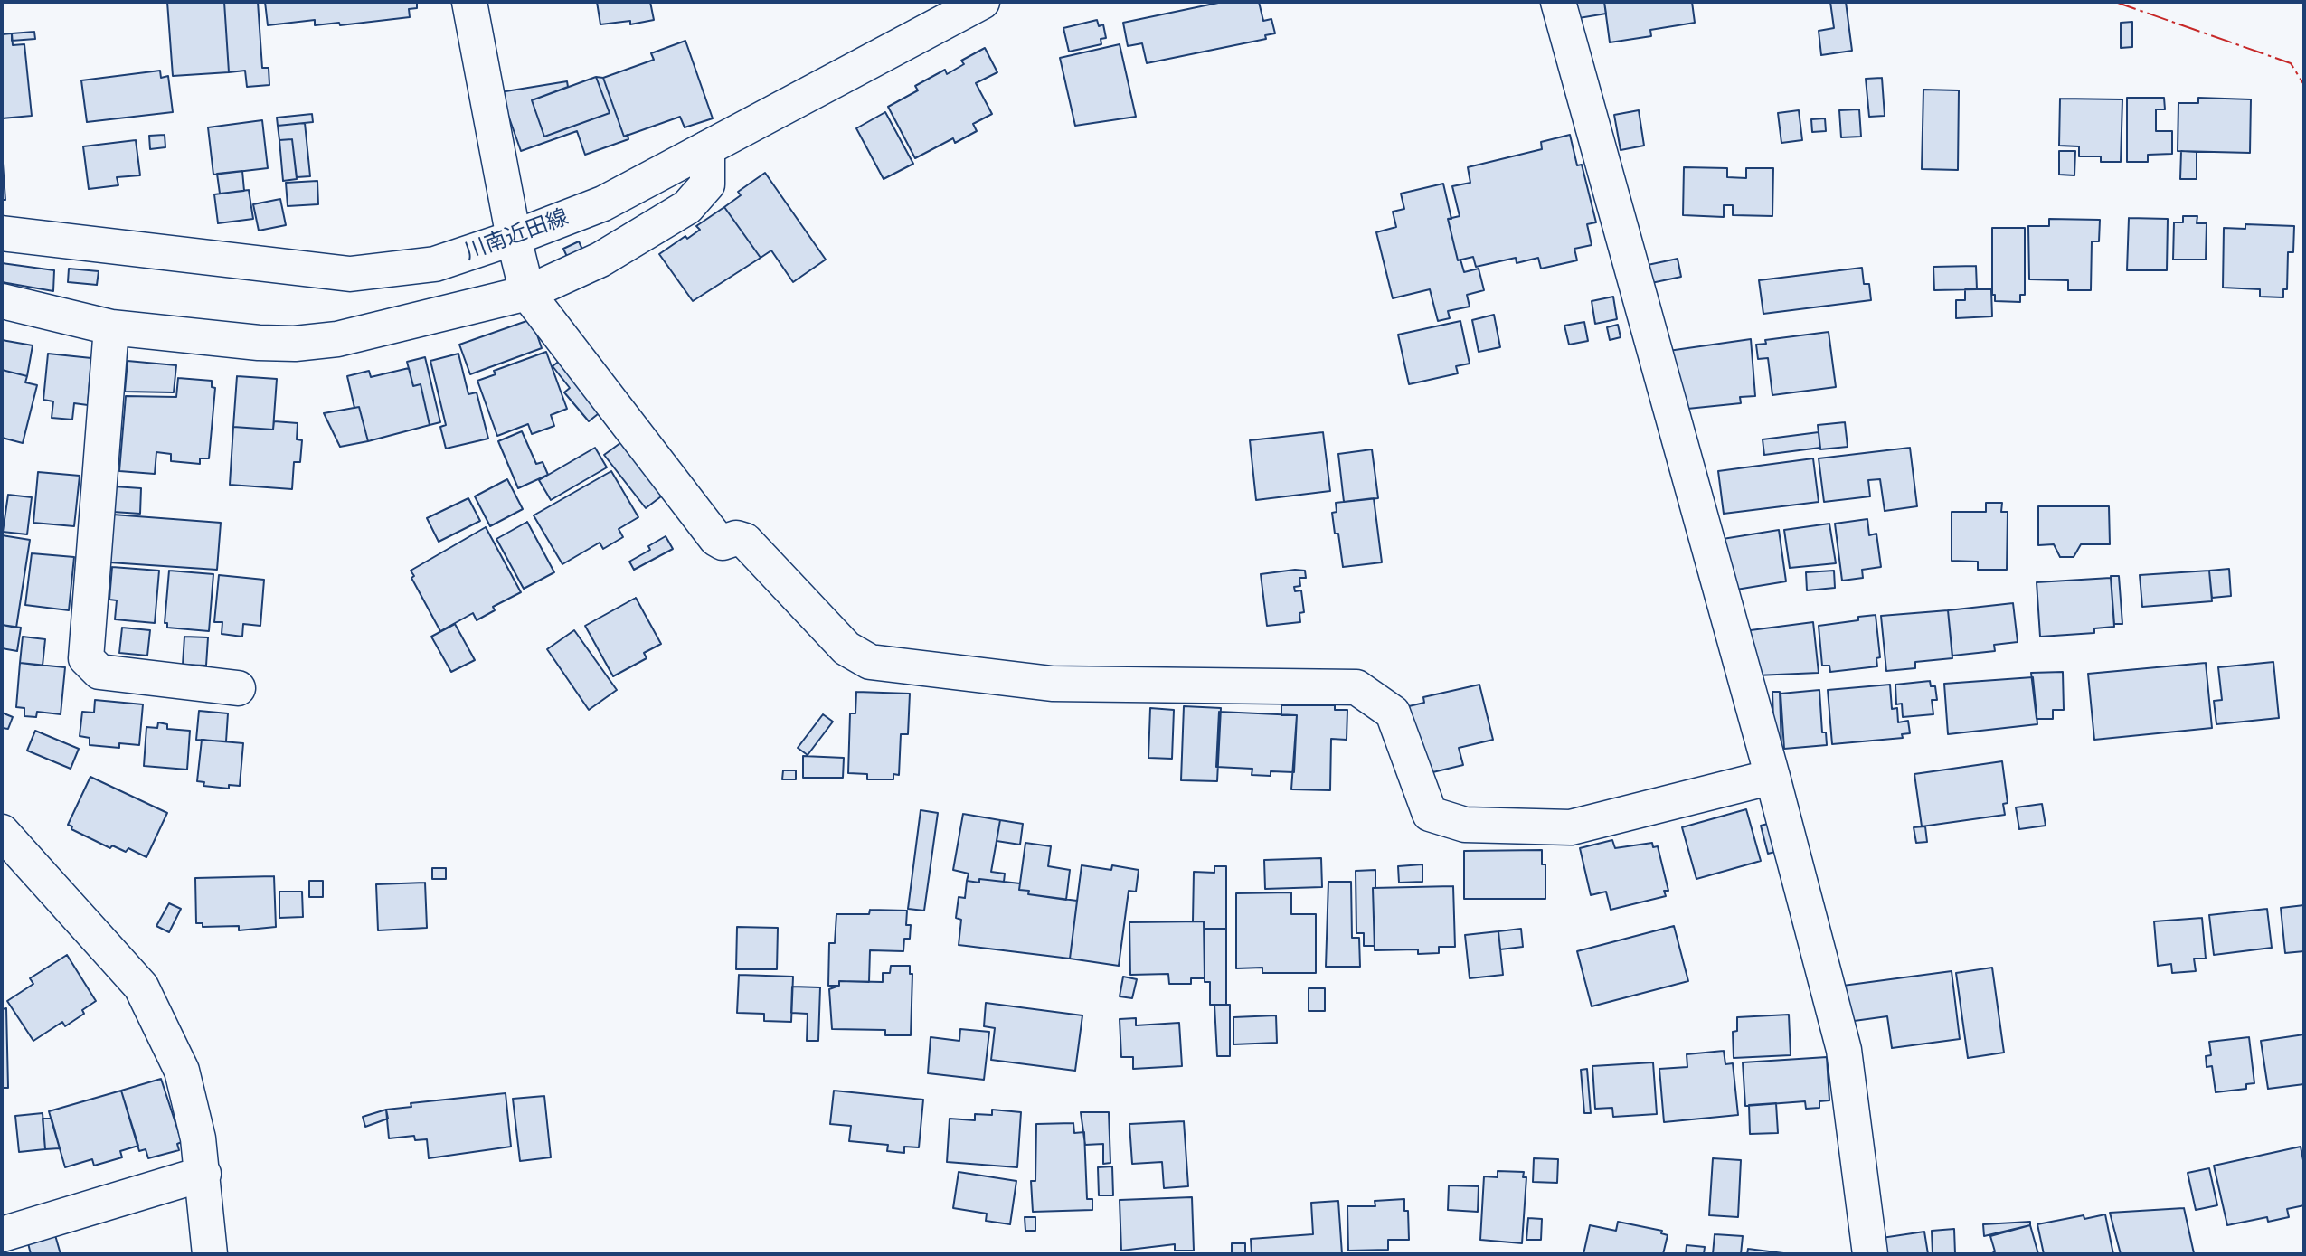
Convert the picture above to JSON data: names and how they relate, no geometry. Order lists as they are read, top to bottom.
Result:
{
  "streets": {
    "street": ["川南近田線"]
  }
}
